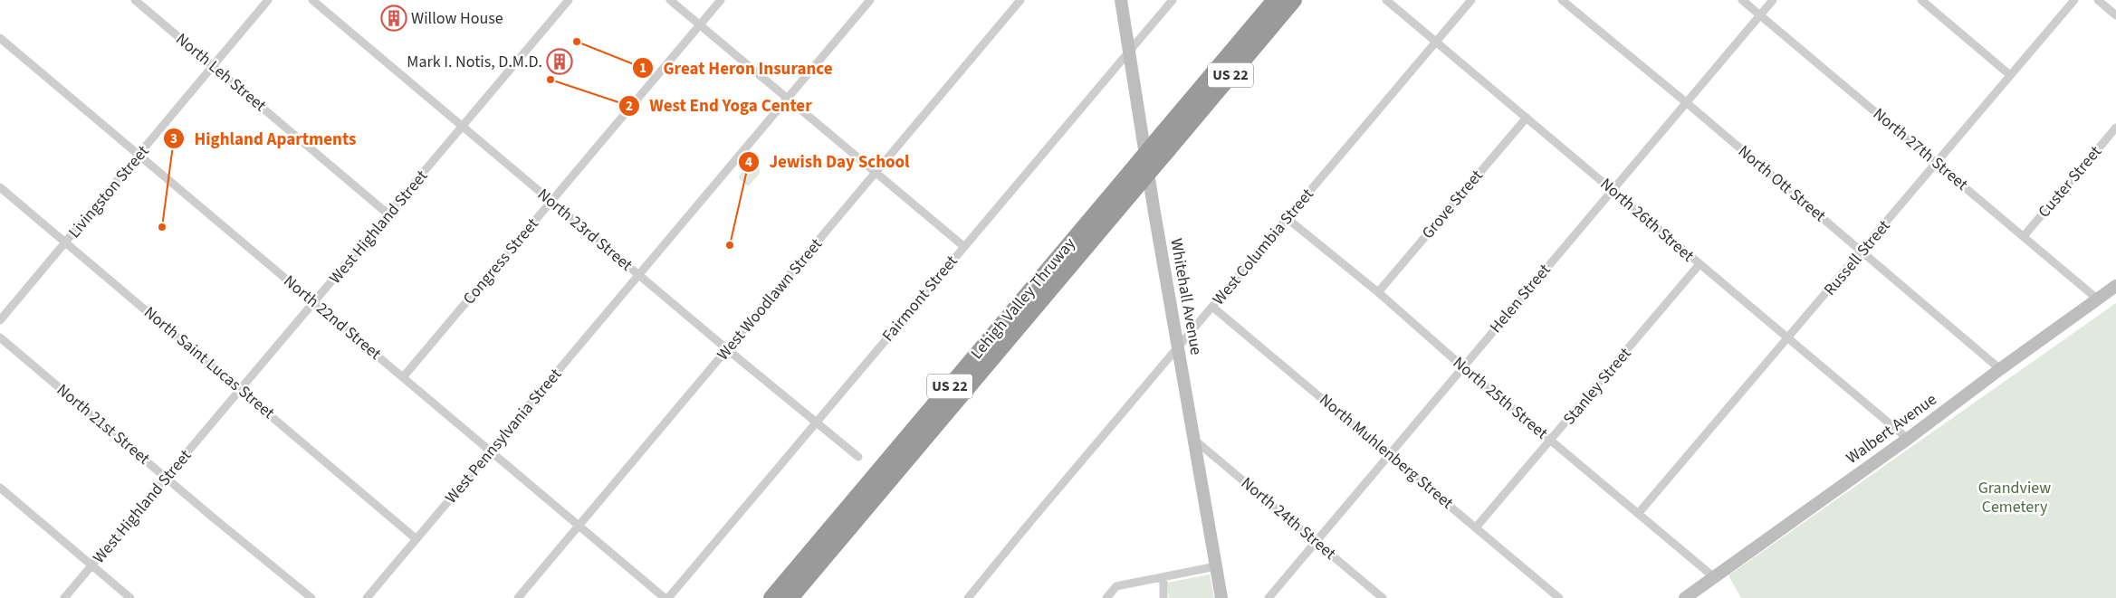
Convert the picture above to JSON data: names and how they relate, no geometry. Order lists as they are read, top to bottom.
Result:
{
  "streets": {
    "highway": ["US 22", "Lehigh Valley Thruway"],
    "street": [
      "North Leh Street",
      "North 27th Street",
      "Custer Street",
      "North Ott Street",
      "Livingston Street",
      "Grove Street",
      "North 26th Street",
      "West Highland Street",
      "North 23rd Street",
      "West Columbia Street",
      "Russell Street",
      "Congress Street",
      "Whitehall Avenue",
      "Fairmont Street",
      "Helen Street",
      "West Woodlawn Street",
      "North 22nd Street",
      "North Saint Lucas Street",
      "Stanley Street",
      "North 25th Street",
      "North 21st Street",
      "Walbert Avenue",
      "West Pennsylvania Street",
      "North Muhlenberg Street",
      "North 24th Street"
    ]
  },
  "crossings": [
    ["North Leh Street", "Livingston Street"],
    ["North Leh Street", "West Highland Street"],
    ["North 27th Street", "Custer Street"],
    ["North 27th Street", "Russell Street"],
    ["North 27th Street", "Helen Street"],
    ["North 27th Street", "Walbert Avenue"],
    ["North Ott Street", "Russell Street"],
    ["North Ott Street", "Helen Street"],
    ["North Ott Street", "Walbert Avenue"],
    ["Livingston Street", "North 22nd Street"],
    ["Livingston Street", "North Saint Lucas Street"],
    ["Grove Street", "North 26th Street"],
    ["Grove Street", "North 25th Street"],
    ["North 26th Street", "West Columbia Street"],
    ["North 26th Street", "Russell Street"],
    ["North 26th Street", "Helen Street"],
    ["North 26th Street", "Stanley Street"],
    ["North 26th Street", "Walbert Avenue"],
    ["West Highland Street", "North 23rd Street"],
    ["West Highland Street", "North 22nd Street"],
    ["West Highland Street", "North Saint Lucas Street"],
    ["West Highland Street", "North 21st Street"],
    ["North 23rd Street", "Congress Street"],
    ["North 23rd Street", "Fairmont Street"],
    ["North 23rd Street", "West Woodlawn Street"],
    ["North 23rd Street", "West Pennsylvania Street"],
    ["West Columbia Street", "Whitehall Avenue"],
    ["West Columbia Street", "North 25th Street"],
    ["West Columbia Street", "North Muhlenberg Street"],
    ["Russell Street", "North 25th Street"],
    ["Congress Street", "North 22nd Street"],
    ["Whitehall Avenue", "Fairmont Street"],
    ["Whitehall Avenue", "North 24th Street"],
    ["Helen Street", "North 25th Street"],
    ["Helen Street", "North Muhlenberg Street"],
    ["Helen Street", "North 24th Street"],
    ["West Woodlawn Street", "North 22nd Street"],
    ["North 22nd Street", "West Pennsylvania Street"],
    ["North Saint Lucas Street", "West Pennsylvania Street"],
    ["Stanley Street", "North 25th Street"],
    ["Stanley Street", "North Muhlenberg Street"],
    ["North 25th Street", "Walbert Avenue"]
  ],
  "parks": ["Grandview Cemetery"],
  "places": {
    "building": ["Willow House", "Mark I. Notis, D.M.D."],
    "other": [
      "Great Heron Insurance",
      "West End Yoga Center",
      "Highland Apartments",
      "Jewish Day School"
    ]
  }
}
